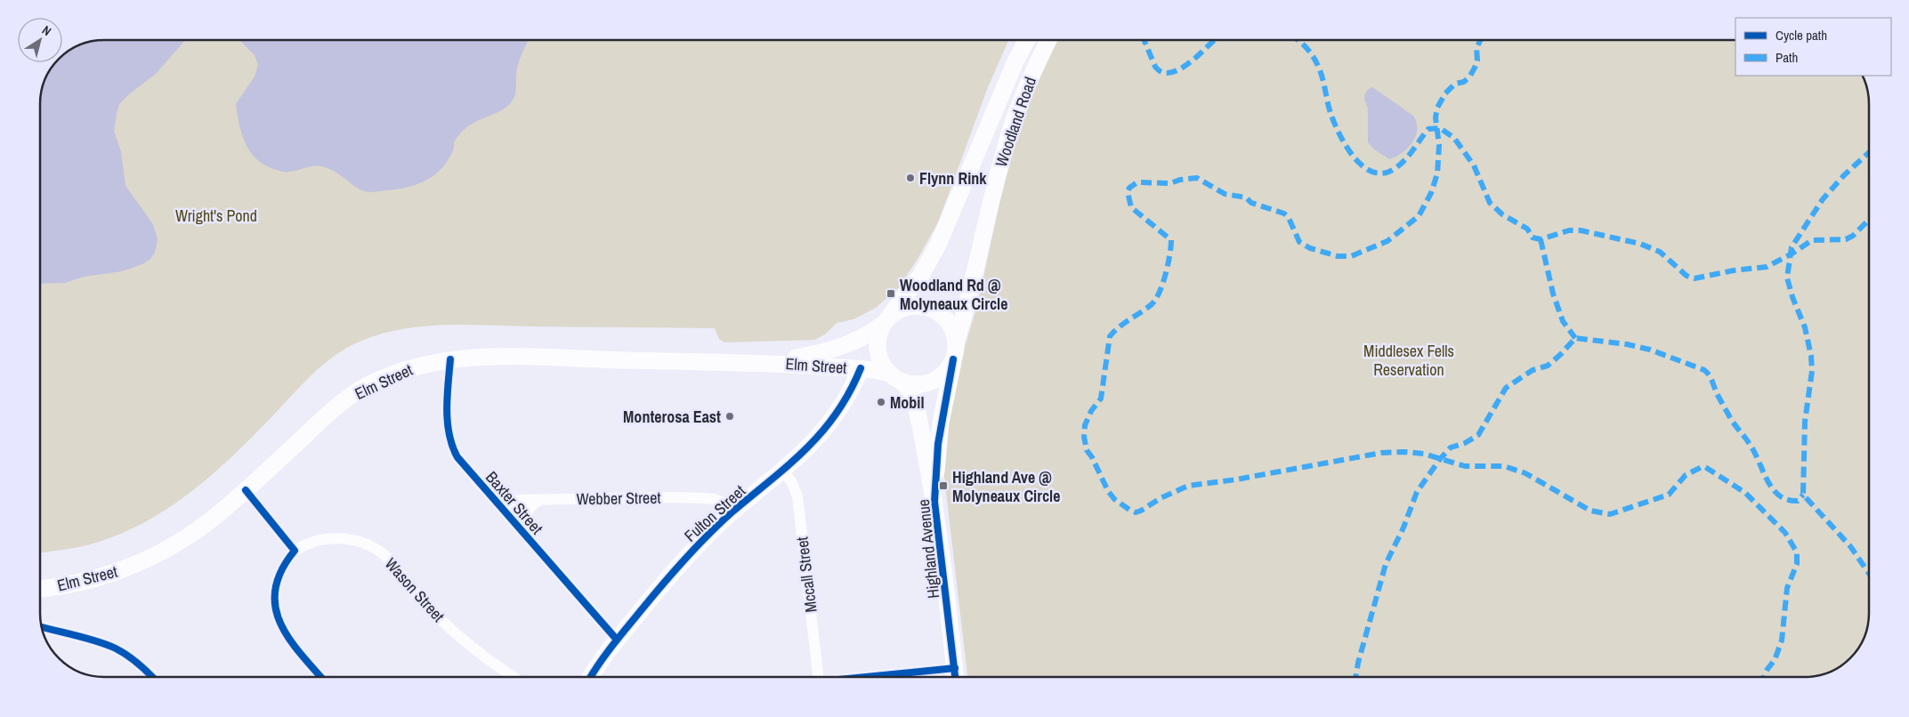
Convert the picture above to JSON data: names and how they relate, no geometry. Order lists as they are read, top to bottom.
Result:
{
  "streets": {
    "main road": [
      "Woodland Road",
      "Elm Street",
      "Fulton Street",
      "Highland Avenue"
    ],
    "street": [
      "Webber Street",
      "Baxter Street",
      "Mccall Street",
      "Wason Street"
    ]
  },
  "crossings": [
    ["Woodland Road", "Elm Street"],
    ["Woodland Road", "Highland Avenue"],
    ["Elm Street", "Baxter Street"],
    ["Elm Street", "Fulton Street"],
    ["Elm Street", "Highland Avenue"],
    ["Webber Street", "Baxter Street"],
    ["Webber Street", "Fulton Street"],
    ["Baxter Street", "Fulton Street"],
    ["Fulton Street", "Mccall Street"]
  ],
  "parks": ["Wright's Pond", "Middlesex Fells Reservation"],
  "places": {
    "other": ["Flynn Rink", "Mobil", "Monterosa East"],
    "transit": ["Woodland Rd @ Molyneaux Circle", "Highland Ave @ Molyneaux Circle"]
  },
  "legend": ["Cycle path", "Path"],
  "north": "top right"
}
